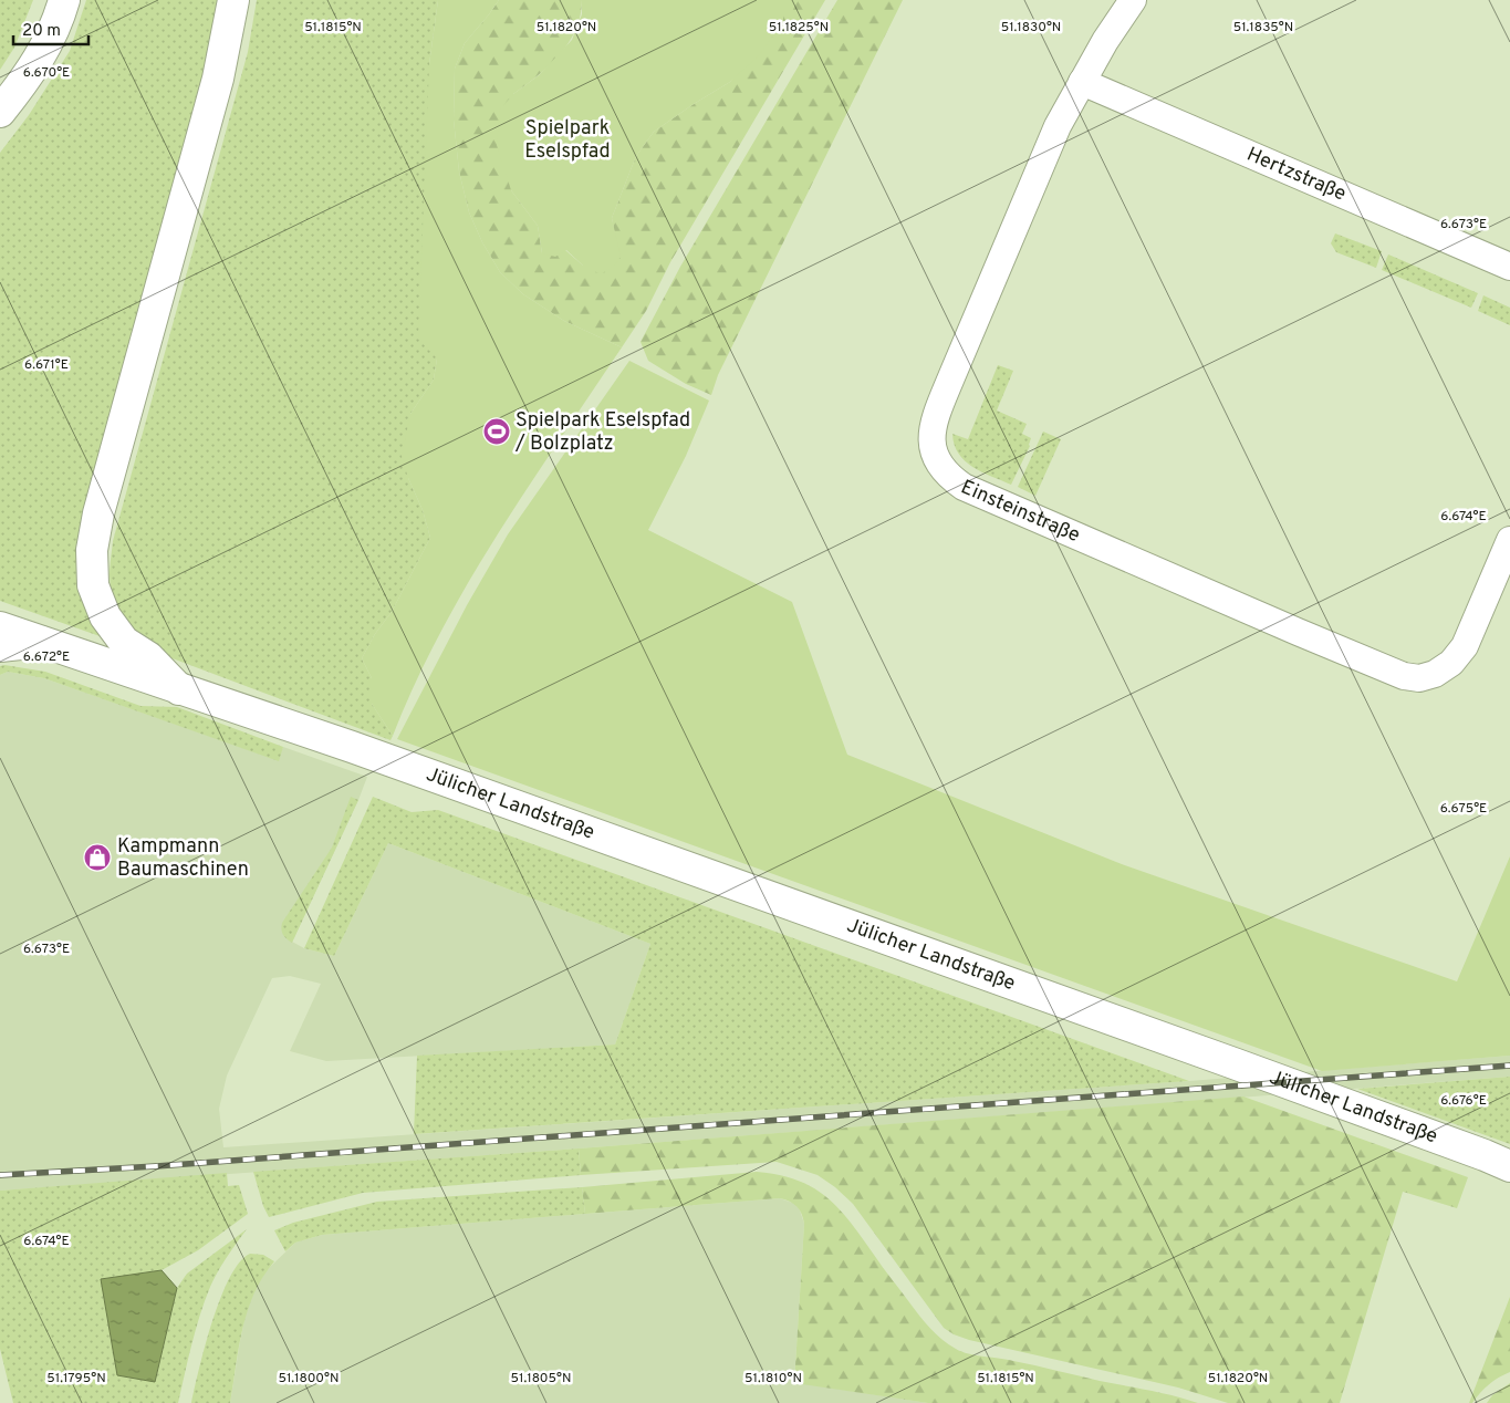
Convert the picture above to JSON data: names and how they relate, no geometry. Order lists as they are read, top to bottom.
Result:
{
  "streets": {
    "main road": ["Jülicher Landstraße"],
    "street": ["Hertzstraße", "Einsteinstraße"]
  },
  "crossings": [
    ["Hertzstraße", "Einsteinstraße"]
  ],
  "parks": ["Spielpark Eselspfad"],
  "places": {
    "sports": ["Spielpark Eselspfad / Bolzplatz"],
    "shop": ["Kampmann Baumaschinen"]
  },
  "scale_bar": "20 m",
  "coordinates": [
    "51.1815°N",
    "51.1820°N",
    "51.1825°N",
    "51.1830°N",
    "51.1835°N",
    "6.670°E",
    "6.673°E",
    "6.671°E",
    "6.674°E",
    "6.672°E",
    "6.675°E",
    "6.676°E",
    "51.1795°N",
    "51.1800°N",
    "51.1805°N",
    "51.1810°N"
  ]
}
